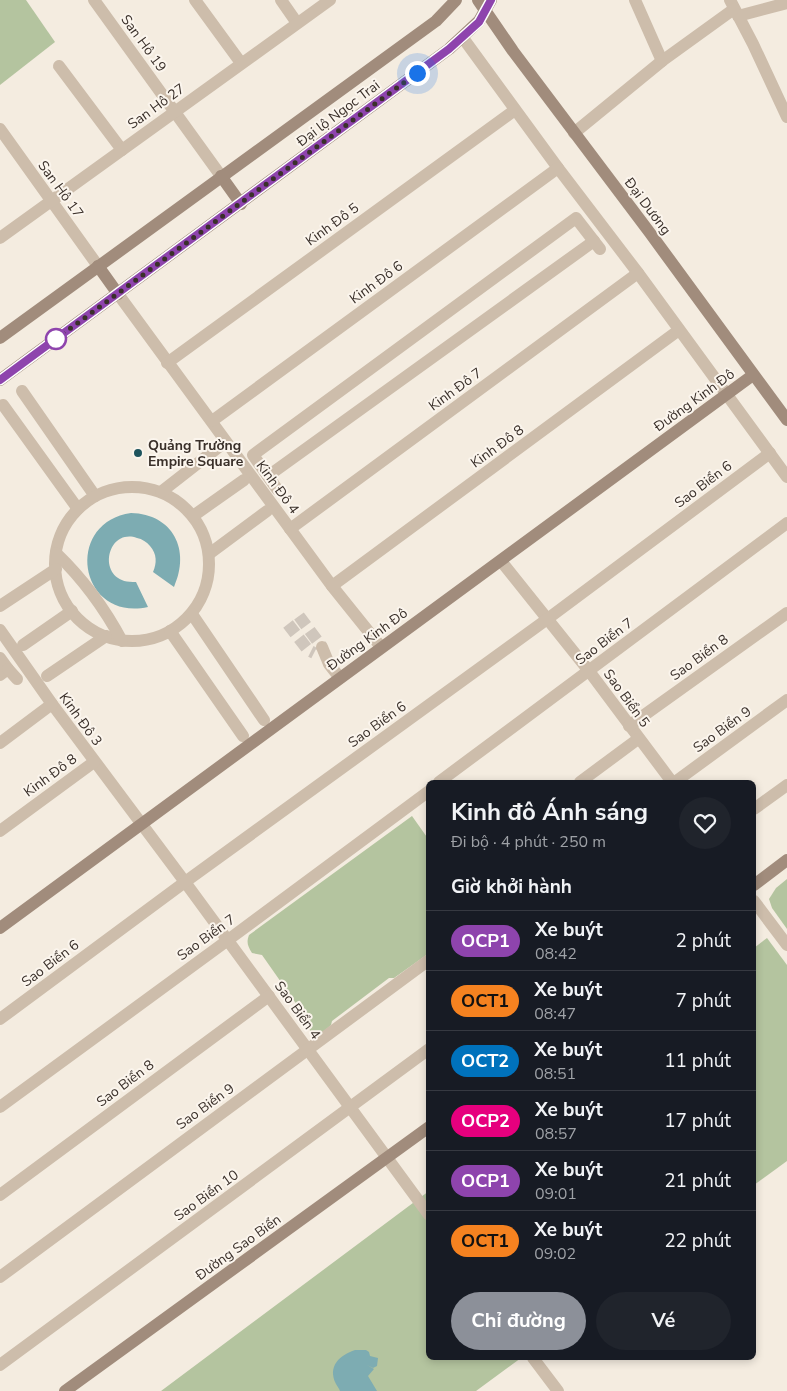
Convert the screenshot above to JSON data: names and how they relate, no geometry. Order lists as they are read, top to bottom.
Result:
{
  "streets": {
    "street": [
      "San Hô 19",
      "San Hô 27",
      "Đại lộ Ngọc Trai",
      "San Hô 17",
      "Đại Dương",
      "Kinh Đô 5",
      "Kinh Đô 6",
      "Kinh Đô 7",
      "Đường Kinh Đô",
      "Kinh Đô 8",
      "Sao Biển 6",
      "Kinh Đô 4",
      "Sao Biển 7",
      "Sao Biển 8",
      "Sao Biển 5",
      "Kinh Đô 3",
      "Sao Biển 9",
      "Sao Biển 4",
      "Sao Biển 10",
      "Đường Sao Biển"
    ]
  },
  "crossings": [
    ["San Hô 19", "San Hô 27"],
    ["San Hô 19", "Đại lộ Ngọc Trai"],
    ["San Hô 27", "San Hô 17"],
    ["Đại lộ Ngọc Trai", "San Hô 17"],
    ["Đại lộ Ngọc Trai", "Đại Dương"],
    ["Đại lộ Ngọc Trai", "Kinh Đô 4"],
    ["Đại Dương", "Đường Kinh Đô"],
    ["Kinh Đô 5", "Kinh Đô 4"],
    ["Kinh Đô 6", "Kinh Đô 4"],
    ["Kinh Đô 7", "Kinh Đô 4"],
    ["Đường Kinh Đô", "Kinh Đô 4"],
    ["Đường Kinh Đô", "Sao Biển 5"],
    ["Đường Kinh Đô", "Kinh Đô 3"],
    ["Đường Kinh Đô", "Sao Biển 4"],
    ["Kinh Đô 8", "Kinh Đô 4"],
    ["Kinh Đô 8", "Kinh Đô 3"],
    ["Sao Biển 6", "Sao Biển 5"],
    ["Sao Biển 6", "Sao Biển 4"],
    ["Sao Biển 7", "Sao Biển 5"],
    ["Sao Biển 7", "Sao Biển 4"],
    ["Sao Biển 8", "Sao Biển 5"],
    ["Sao Biển 8", "Sao Biển 4"],
    ["Kinh Đô 3", "Sao Biển 4"],
    ["Sao Biển 9", "Sao Biển 4"],
    ["Sao Biển 4", "Sao Biển 10"],
    ["Sao Biển 4", "Đường Sao Biển"]
  ],
  "places": ["Quảng Trường Empire Square"],
  "lines": ["bus line OCP1"],
  "page": {
    "heading": [
      ["Kinh đô Ánh sáng", "Đi bộ · 4 phút · 250 m"],
      "Giờ khởi hành"
    ],
    "list": [
      {
        "mark": "OCP1",
        "name": "Xe buýt",
        "note": "08:42",
        "value": "2 phút"
      },
      {
        "mark": "OCT1",
        "name": "Xe buýt",
        "note": "08:47",
        "value": "7 phút"
      },
      {
        "mark": "OCT2",
        "name": "Xe buýt",
        "note": "08:51",
        "value": "11 phút"
      },
      {
        "mark": "OCP2",
        "name": "Xe buýt",
        "note": "08:57",
        "value": "17 phút"
      },
      {
        "mark": "OCP1",
        "name": "Xe buýt",
        "note": "09:01",
        "value": "21 phút"
      },
      {
        "mark": "OCT1",
        "name": "Xe buýt",
        "note": "09:02",
        "value": "22 phút"
      }
    ],
    "buttons": ["Chỉ đường", "Vé"]
  }
}
